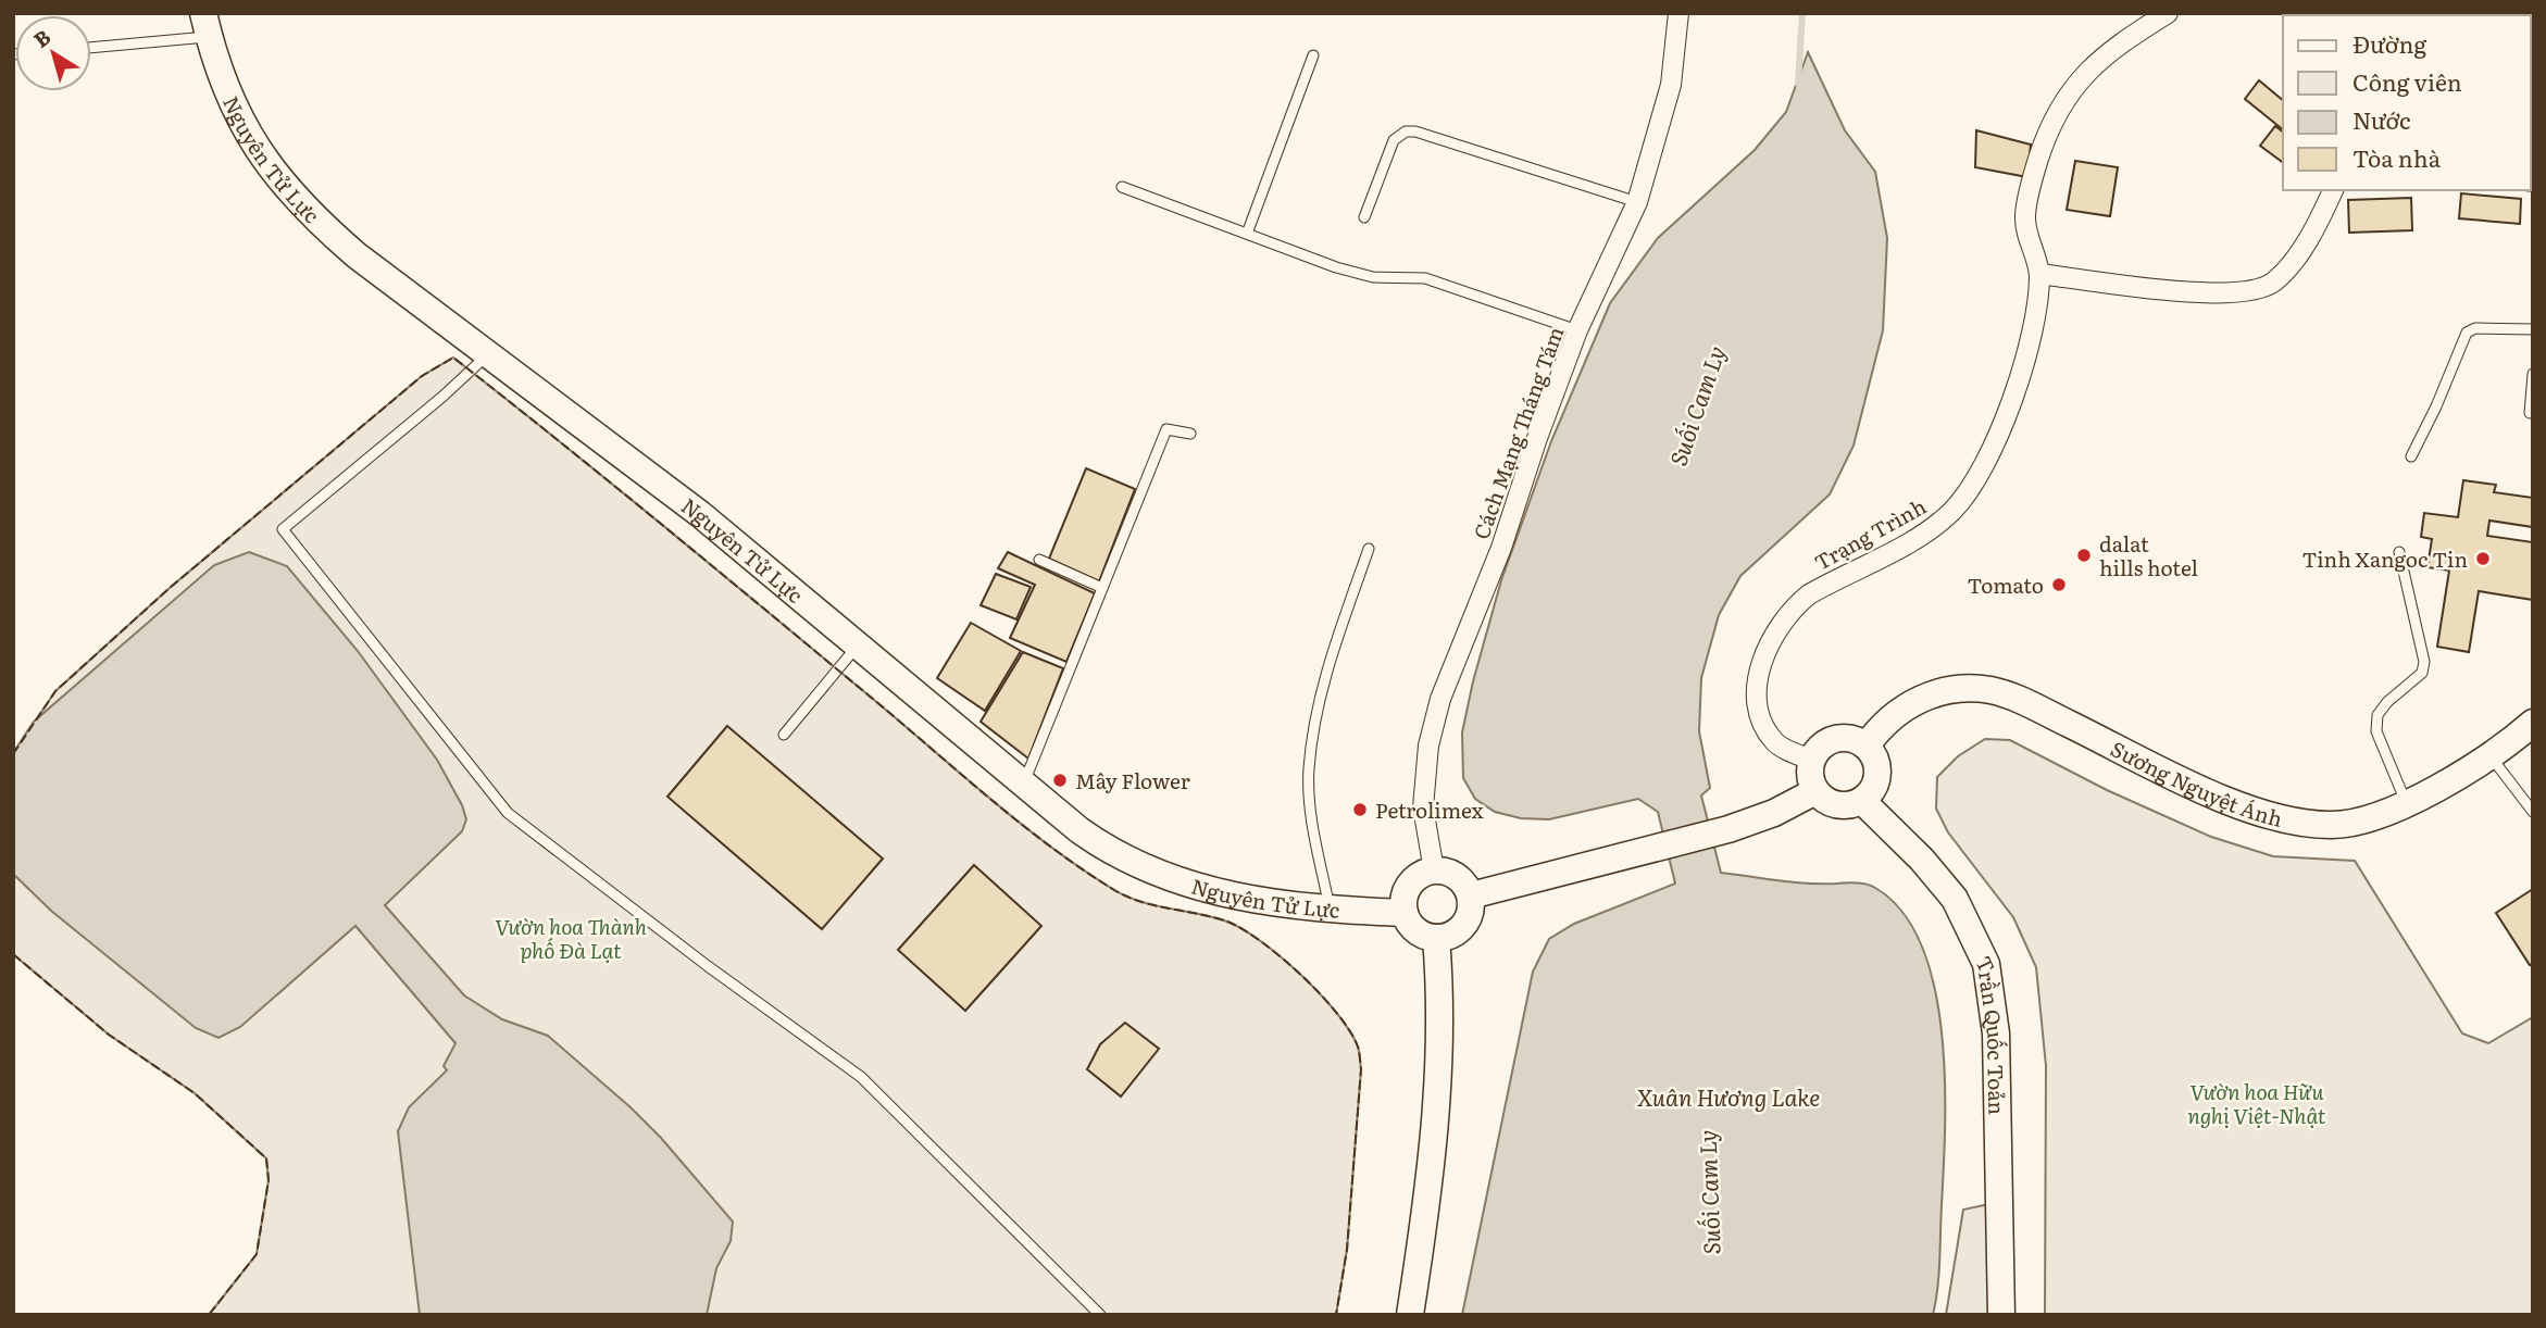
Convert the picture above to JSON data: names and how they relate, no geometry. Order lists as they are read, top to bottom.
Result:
{
  "streets": {
    "main road": ["Nguyên Tử Lực", "Sương Nguyệt Ánh", "Trần Quốc Toản"],
    "street": ["Cách Mạng Tháng Tám", "Trạng Trình"]
  },
  "crossings": [
    ["Nguyên Tử Lực", "Cách Mạng Tháng Tám"],
    ["Trạng Trình", "Sương Nguyệt Ánh"],
    ["Trạng Trình", "Trần Quốc Toản"],
    ["Sương Nguyệt Ánh", "Trần Quốc Toản"]
  ],
  "water": ["Suối Cam Ly", "Xuân Hương Lake"],
  "parks": ["Vườn hoa Thành phố Đà Lạt", "Vườn hoa Hữu nghị Việt-Nhật"],
  "places": [
    "dalat hills hotel",
    "Tinh Xangoc Tin",
    "Tomato",
    "Mây Flower",
    "Petrolimex"
  ],
  "legend": [
    "Đường",
    "Công viên",
    "Nước",
    "Tòa nhà"
  ],
  "north": "top left"
}
